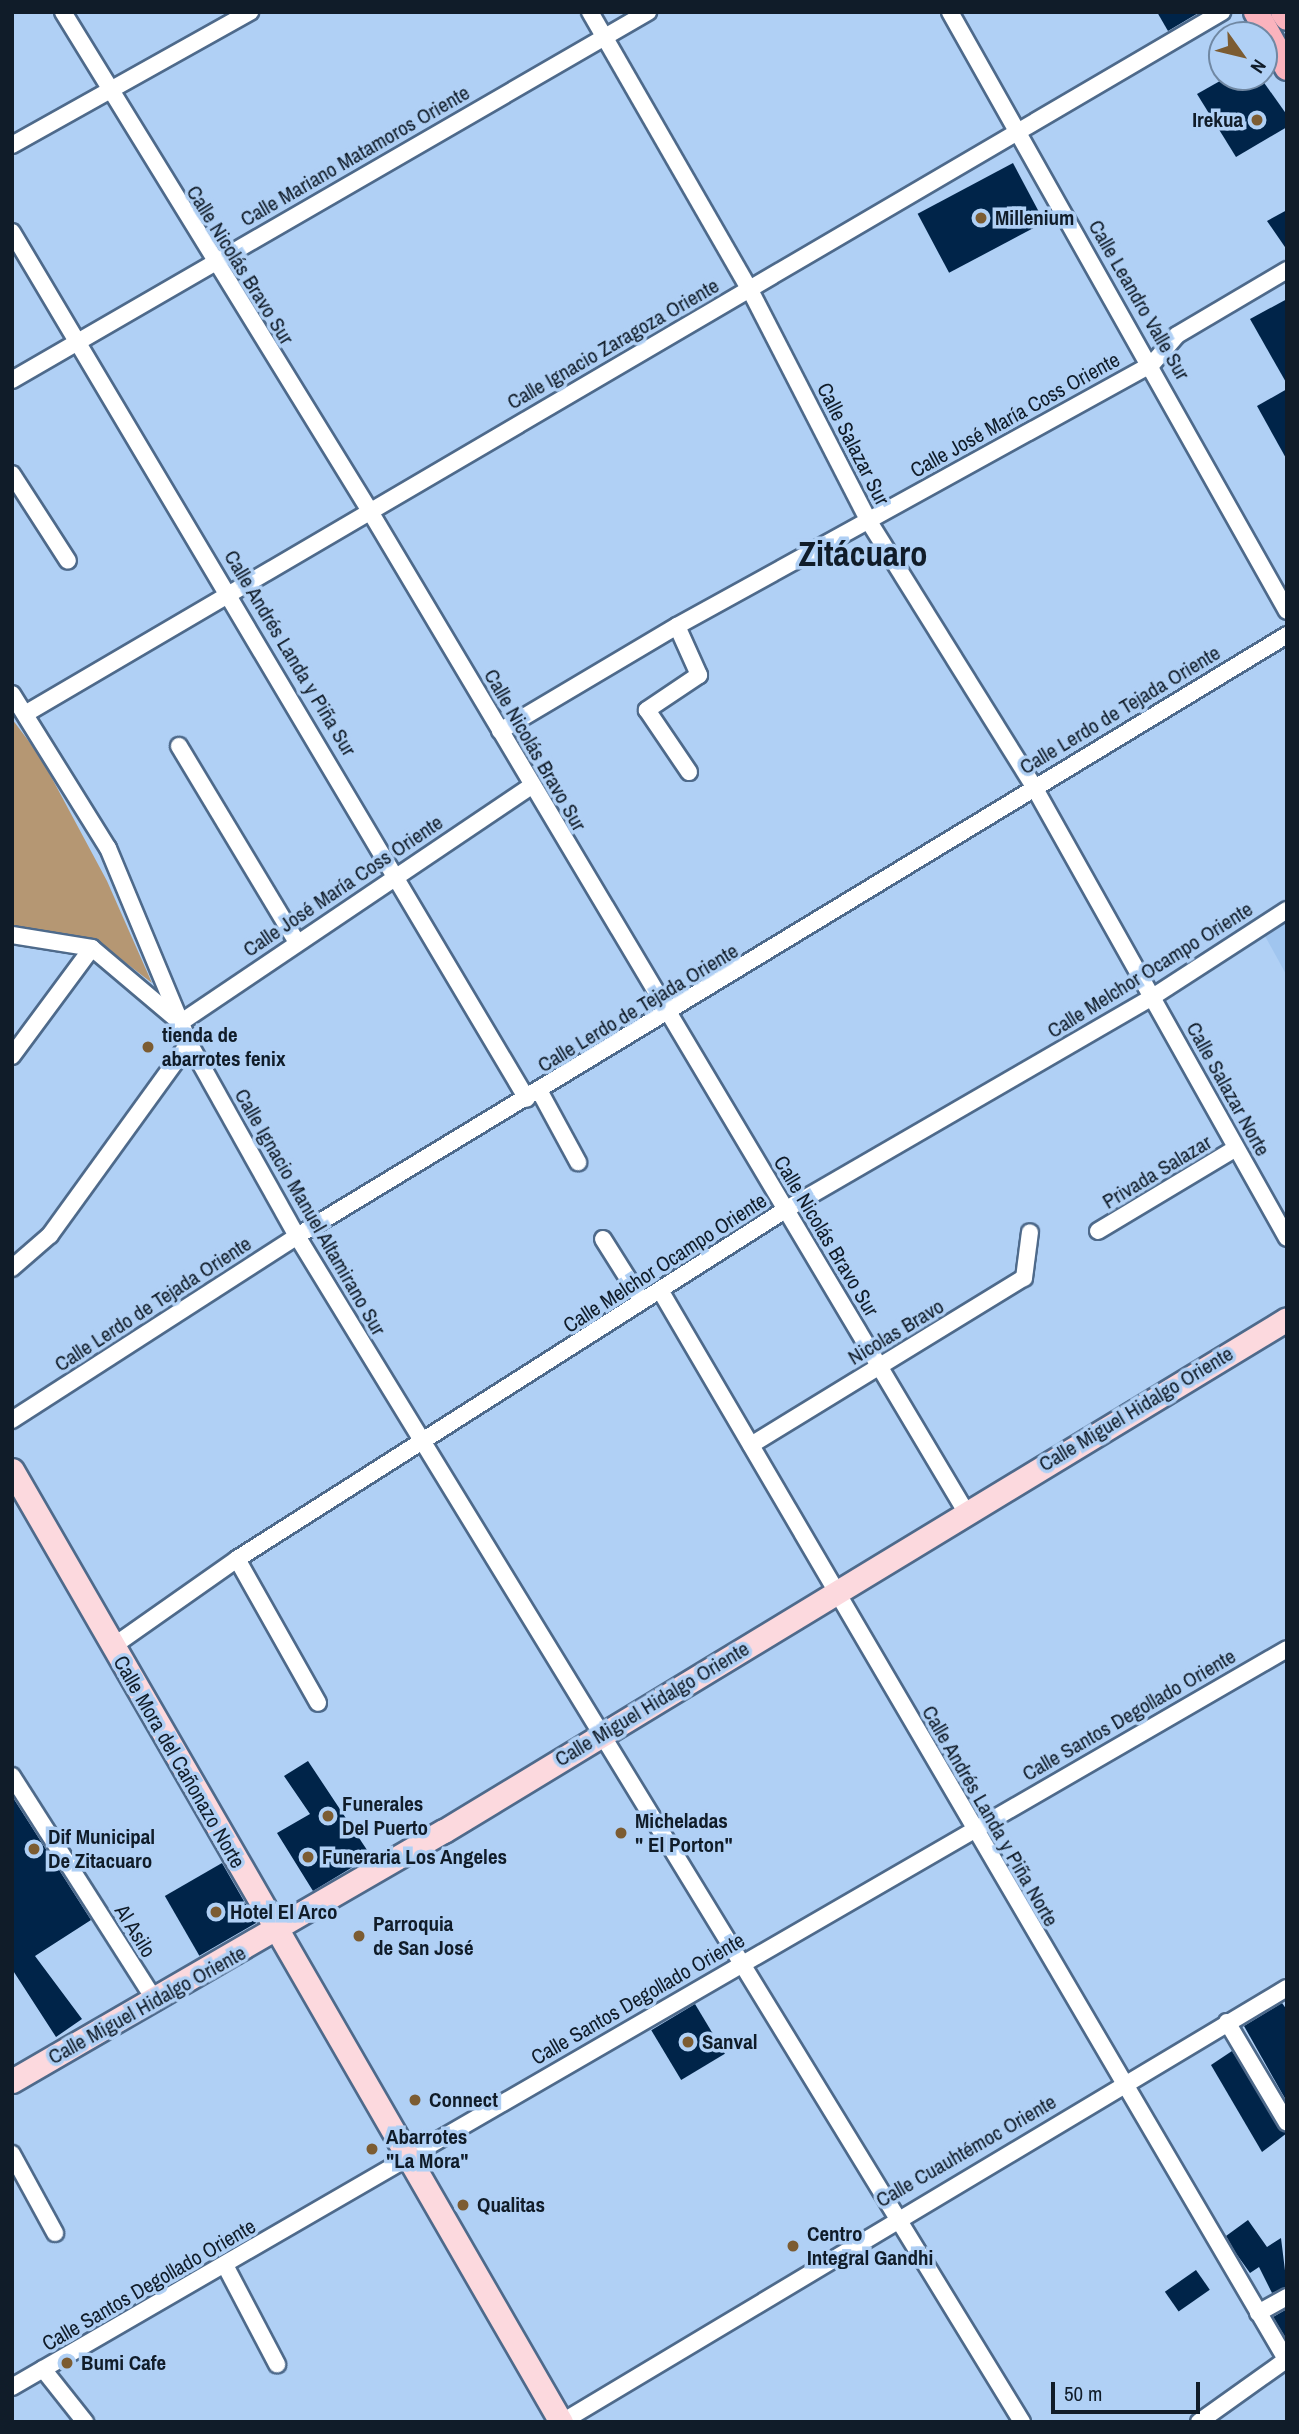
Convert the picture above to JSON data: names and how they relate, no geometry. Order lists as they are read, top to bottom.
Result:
{
  "streets": {
    "street": [
      "Calle Mariano Matamoros Oriente",
      "Calle Nicolás Bravo Sur",
      "Calle Leandro Valle Sur",
      "Calle Ignacio Zaragoza Oriente",
      "Calle José María Coss Oriente",
      "Calle Salazar Sur",
      "Calle Andrés Landa y Piña Sur",
      "Calle Lerdo de Tejada Oriente",
      "Calle Melchor Ocampo Oriente",
      "Calle Salazar Norte",
      "Privada Salazar",
      "Calle Ignacio Manuel Altamirano Sur",
      "Nicolas Bravo",
      "Calle Miguel Hidalgo Oriente",
      "Calle Santos Degollado Oriente",
      "Calle Mora del Cañonazo Norte",
      "Calle Andrés Landa y Piña Norte",
      "Al Asilo",
      "Calle Cuauhtémoc Oriente"
    ]
  },
  "crossings": [
    ["Calle Mariano Matamoros Oriente", "Calle Nicolás Bravo Sur"],
    ["Calle Mariano Matamoros Oriente", "Calle Salazar Sur"],
    ["Calle Mariano Matamoros Oriente", "Calle Andrés Landa y Piña Sur"],
    ["Calle Nicolás Bravo Sur", "Calle Ignacio Zaragoza Oriente"],
    ["Calle Nicolás Bravo Sur", "Calle José María Coss Oriente"],
    ["Calle Nicolás Bravo Sur", "Calle Lerdo de Tejada Oriente"],
    ["Calle Nicolás Bravo Sur", "Calle Melchor Ocampo Oriente"],
    ["Calle Nicolás Bravo Sur", "Nicolas Bravo"],
    ["Calle Nicolás Bravo Sur", "Calle Miguel Hidalgo Oriente"],
    ["Calle Leandro Valle Sur", "Calle Ignacio Zaragoza Oriente"],
    ["Calle Leandro Valle Sur", "Calle José María Coss Oriente"],
    ["Calle Ignacio Zaragoza Oriente", "Calle Salazar Sur"],
    ["Calle Ignacio Zaragoza Oriente", "Calle Andrés Landa y Piña Sur"],
    ["Calle Ignacio Zaragoza Oriente", "Calle Ignacio Manuel Altamirano Sur"],
    ["Calle José María Coss Oriente", "Calle Salazar Sur"],
    ["Calle José María Coss Oriente", "Calle Andrés Landa y Piña Sur"],
    ["Calle José María Coss Oriente", "Calle Ignacio Manuel Altamirano Sur"],
    ["Calle Salazar Sur", "Calle Lerdo de Tejada Oriente"],
    ["Calle Salazar Sur", "Calle Melchor Ocampo Oriente"],
    ["Calle Salazar Sur", "Calle Salazar Norte"],
    ["Calle Andrés Landa y Piña Sur", "Calle Lerdo de Tejada Oriente"],
    ["Calle Lerdo de Tejada Oriente", "Calle Ignacio Manuel Altamirano Sur"],
    ["Calle Melchor Ocampo Oriente", "Calle Salazar Norte"],
    ["Calle Melchor Ocampo Oriente", "Calle Ignacio Manuel Altamirano Sur"],
    ["Calle Melchor Ocampo Oriente", "Calle Mora del Cañonazo Norte"],
    ["Calle Melchor Ocampo Oriente", "Calle Andrés Landa y Piña Norte"],
    ["Calle Salazar Norte", "Privada Salazar"],
    ["Calle Ignacio Manuel Altamirano Sur", "Calle Miguel Hidalgo Oriente"],
    ["Calle Ignacio Manuel Altamirano Sur", "Calle Santos Degollado Oriente"],
    ["Calle Ignacio Manuel Altamirano Sur", "Calle Cuauhtémoc Oriente"],
    ["Nicolas Bravo", "Calle Andrés Landa y Piña Norte"],
    ["Calle Miguel Hidalgo Oriente", "Calle Mora del Cañonazo Norte"],
    ["Calle Miguel Hidalgo Oriente", "Calle Andrés Landa y Piña Norte"],
    ["Calle Miguel Hidalgo Oriente", "Al Asilo"],
    ["Calle Santos Degollado Oriente", "Calle Mora del Cañonazo Norte"],
    ["Calle Santos Degollado Oriente", "Calle Andrés Landa y Piña Norte"],
    ["Calle Mora del Cañonazo Norte", "Calle Cuauhtémoc Oriente"],
    ["Calle Andrés Landa y Piña Norte", "Calle Cuauhtémoc Oriente"]
  ],
  "districts": ["Zitácuaro"],
  "places": [
    "Irekua",
    "Millenium",
    "tienda de abarrotes fenix",
    "Funerales Del Puerto",
    "Micheladas \" El Porton\"",
    "Dif Municipal De Zitacuaro",
    "Funeraria Los Angeles",
    "Hotel El Arco",
    "Parroquia de San José",
    "Sanval",
    "Connect",
    "Abarrotes \"La Mora\"",
    "Qualitas",
    "Centro Integral Gandhi",
    "Bumi Cafe"
  ],
  "scale_bar": "50 m",
  "north": "bottom right"
}
